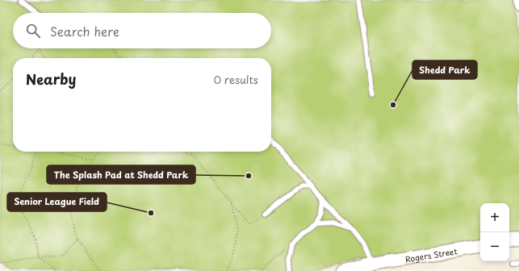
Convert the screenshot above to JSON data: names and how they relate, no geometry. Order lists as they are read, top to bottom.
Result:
{
  "streets": {
    "main road": ["Rogers Street"]
  },
  "places": ["Shedd Park", "The Splash Pad at Shedd Park", "Senior League Field"],
  "page": {
    "search": "Search here",
    "heading": ["Nearby", "0 results"],
    "map_buttons": ["+", "−"]
  }
}
